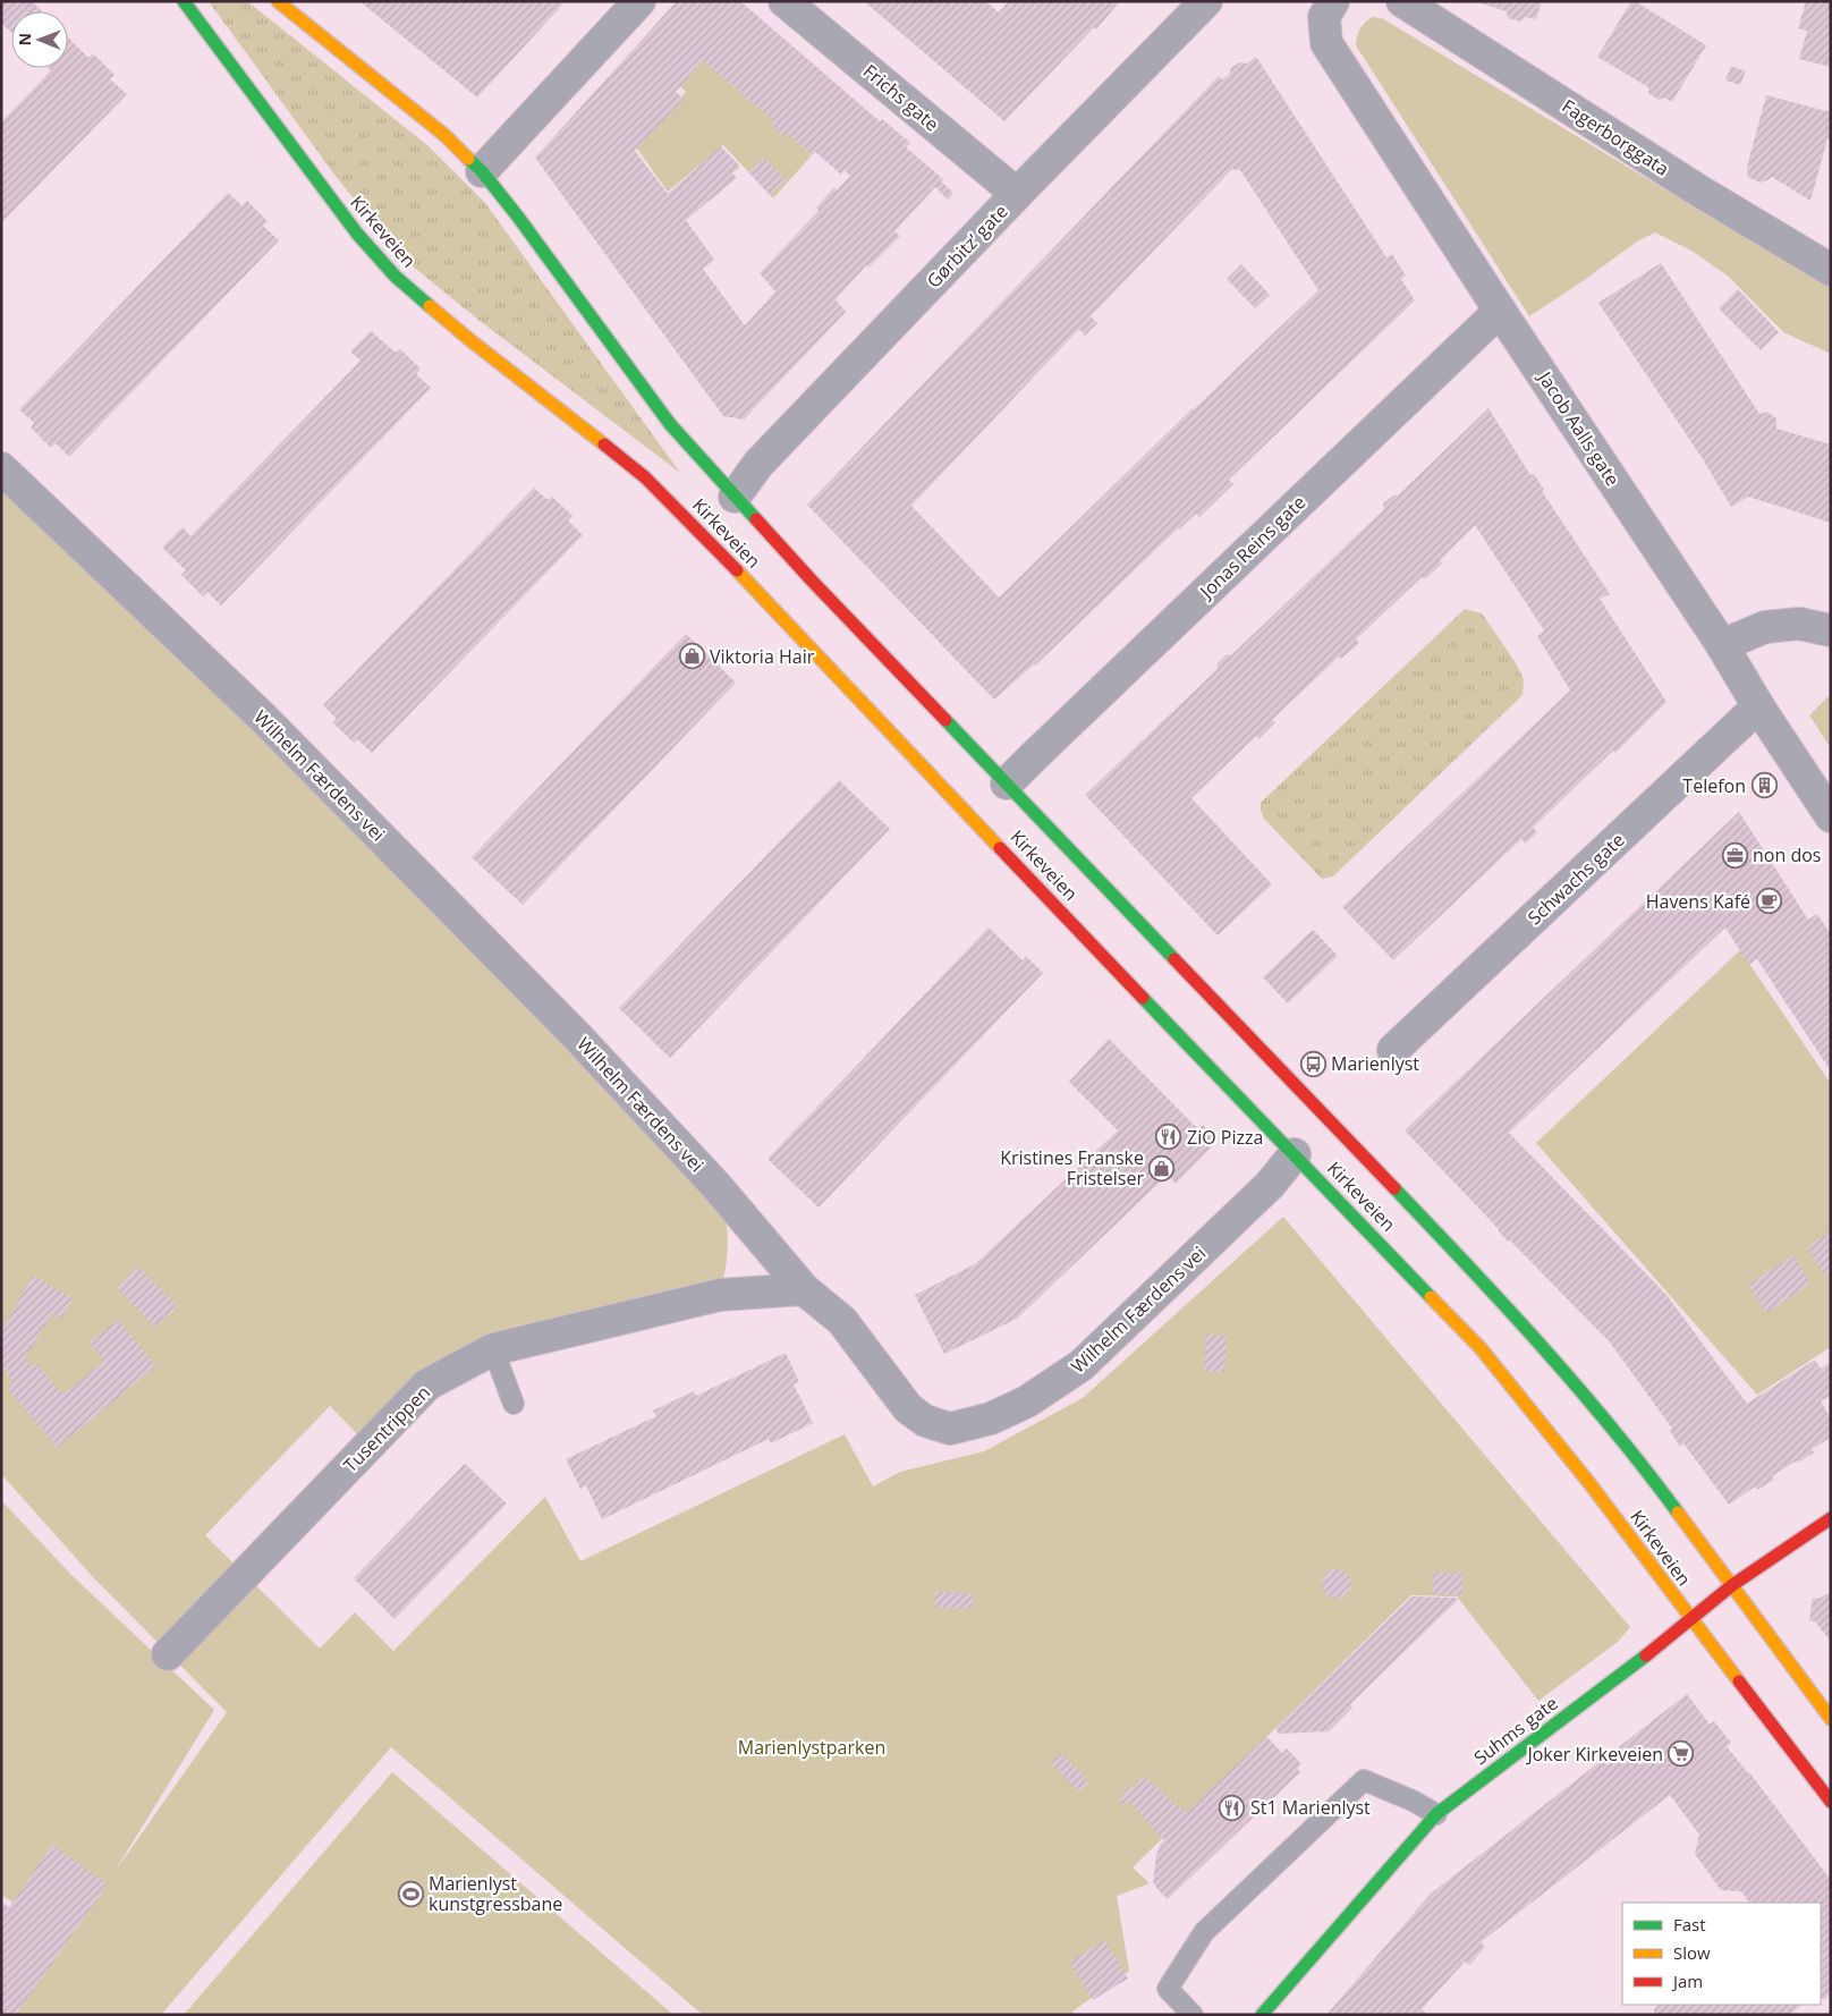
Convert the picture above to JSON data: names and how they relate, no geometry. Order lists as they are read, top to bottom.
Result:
{
  "streets": {
    "main road": ["Kirkeveien", "Suhms gate"],
    "street": [
      "Frichs gate",
      "Fagerborggata",
      "Gørbitz’ gate",
      "Jacob Aalls gate",
      "Jonas Reins gate",
      "Wilhelm Færdens vei",
      "Schwachs gate",
      "Tusentrippen"
    ]
  },
  "crossings": [
    ["Frichs gate", "Gørbitz’ gate"],
    ["Kirkeveien", "Gørbitz’ gate"],
    ["Kirkeveien", "Jonas Reins gate"],
    ["Kirkeveien", "Wilhelm Færdens vei"],
    ["Kirkeveien", "Suhms gate"],
    ["Jacob Aalls gate", "Jonas Reins gate"],
    ["Jacob Aalls gate", "Schwachs gate"],
    ["Wilhelm Færdens vei", "Tusentrippen"]
  ],
  "parks": ["Marienlystparken"],
  "places": {
    "shop": ["Viktoria Hair", "Kristines Franske Fristelser"],
    "building": ["Telefon"],
    "office": ["non dos"],
    "cafe": ["Havens Kafé"],
    "bus stop": ["Marienlyst"],
    "restaurant": ["ZiO Pizza", "St1 Marienlyst"],
    "supermarket": ["Joker Kirkeveien"],
    "sports": ["Marienlyst kunstgressbane"]
  },
  "legend": ["Fast", "Slow", "Jam"],
  "north": "left"
}
